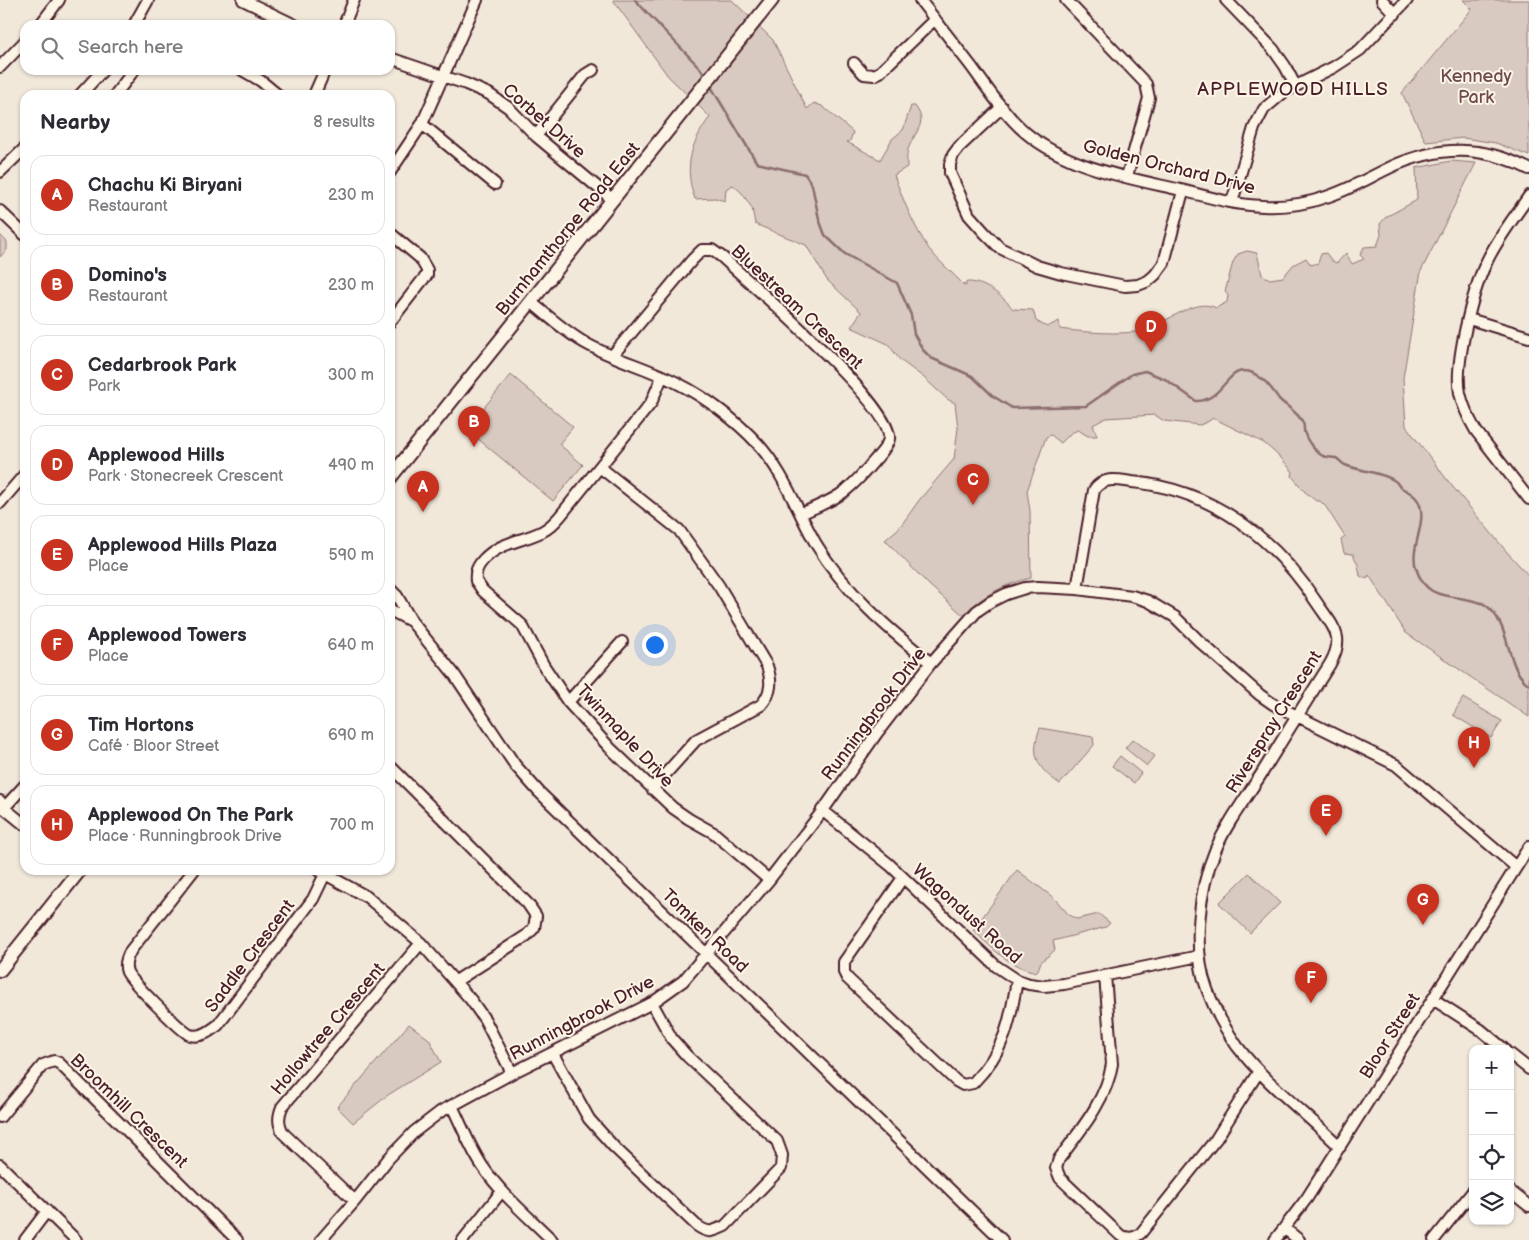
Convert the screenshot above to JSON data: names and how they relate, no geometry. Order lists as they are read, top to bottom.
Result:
{
  "streets": {
    "main road": ["Burnhamthorpe Road East"],
    "street": [
      "Corbet Drive",
      "Golden Orchard Drive",
      "Bluestream Crescent",
      "Runningbrook Drive",
      "Riverspray Crescent",
      "Twinmaple Drive",
      "Wagondust Road",
      "Tomken Road",
      "Saddle Crescent",
      "Hollowtree Crescent",
      "Bloor Street",
      "Broomhill Crescent"
    ]
  },
  "crossings": [
    ["Corbet Drive", "Burnhamthorpe Road East"],
    ["Runningbrook Drive", "Riverspray Crescent"],
    ["Runningbrook Drive", "Twinmaple Drive"],
    ["Runningbrook Drive", "Wagondust Road"],
    ["Runningbrook Drive", "Tomken Road"],
    ["Runningbrook Drive", "Hollowtree Crescent"],
    ["Runningbrook Drive", "Bloor Street"],
    ["Riverspray Crescent", "Wagondust Road"],
    ["Riverspray Crescent", "Bloor Street"]
  ],
  "districts": ["APPLEWOOD HILLS"],
  "parks": ["Kennedy Park"],
  "page": {
    "search": "Search here",
    "heading": ["Nearby", "8 results"],
    "list": [
      {
        "mark": "A",
        "name": "Chachu Ki Biryani",
        "note": "Restaurant",
        "value": "230 m"
      },
      {
        "mark": "B",
        "name": "Domino's",
        "note": "Restaurant",
        "value": "230 m"
      },
      {
        "mark": "C",
        "name": "Cedarbrook Park",
        "note": "Park",
        "value": "300 m"
      },
      {
        "mark": "D",
        "name": "Applewood Hills",
        "note": "Park · Stonecreek Crescent",
        "value": "490 m"
      },
      {
        "mark": "E",
        "name": "Applewood Hills Plaza",
        "note": "Place",
        "value": "590 m"
      },
      {
        "mark": "F",
        "name": "Applewood Towers",
        "note": "Place",
        "value": "640 m"
      },
      {
        "mark": "G",
        "name": "Tim Hortons",
        "note": "Café · Bloor Street",
        "value": "690 m"
      },
      {
        "mark": "H",
        "name": "Applewood On The Park",
        "note": "Place · Runningbrook Drive",
        "value": "700 m"
      }
    ],
    "pins": [
      "D",
      "B",
      "C",
      "A",
      "H",
      "E",
      "G",
      "F"
    ],
    "map_buttons": ["+", "−"]
  }
}
